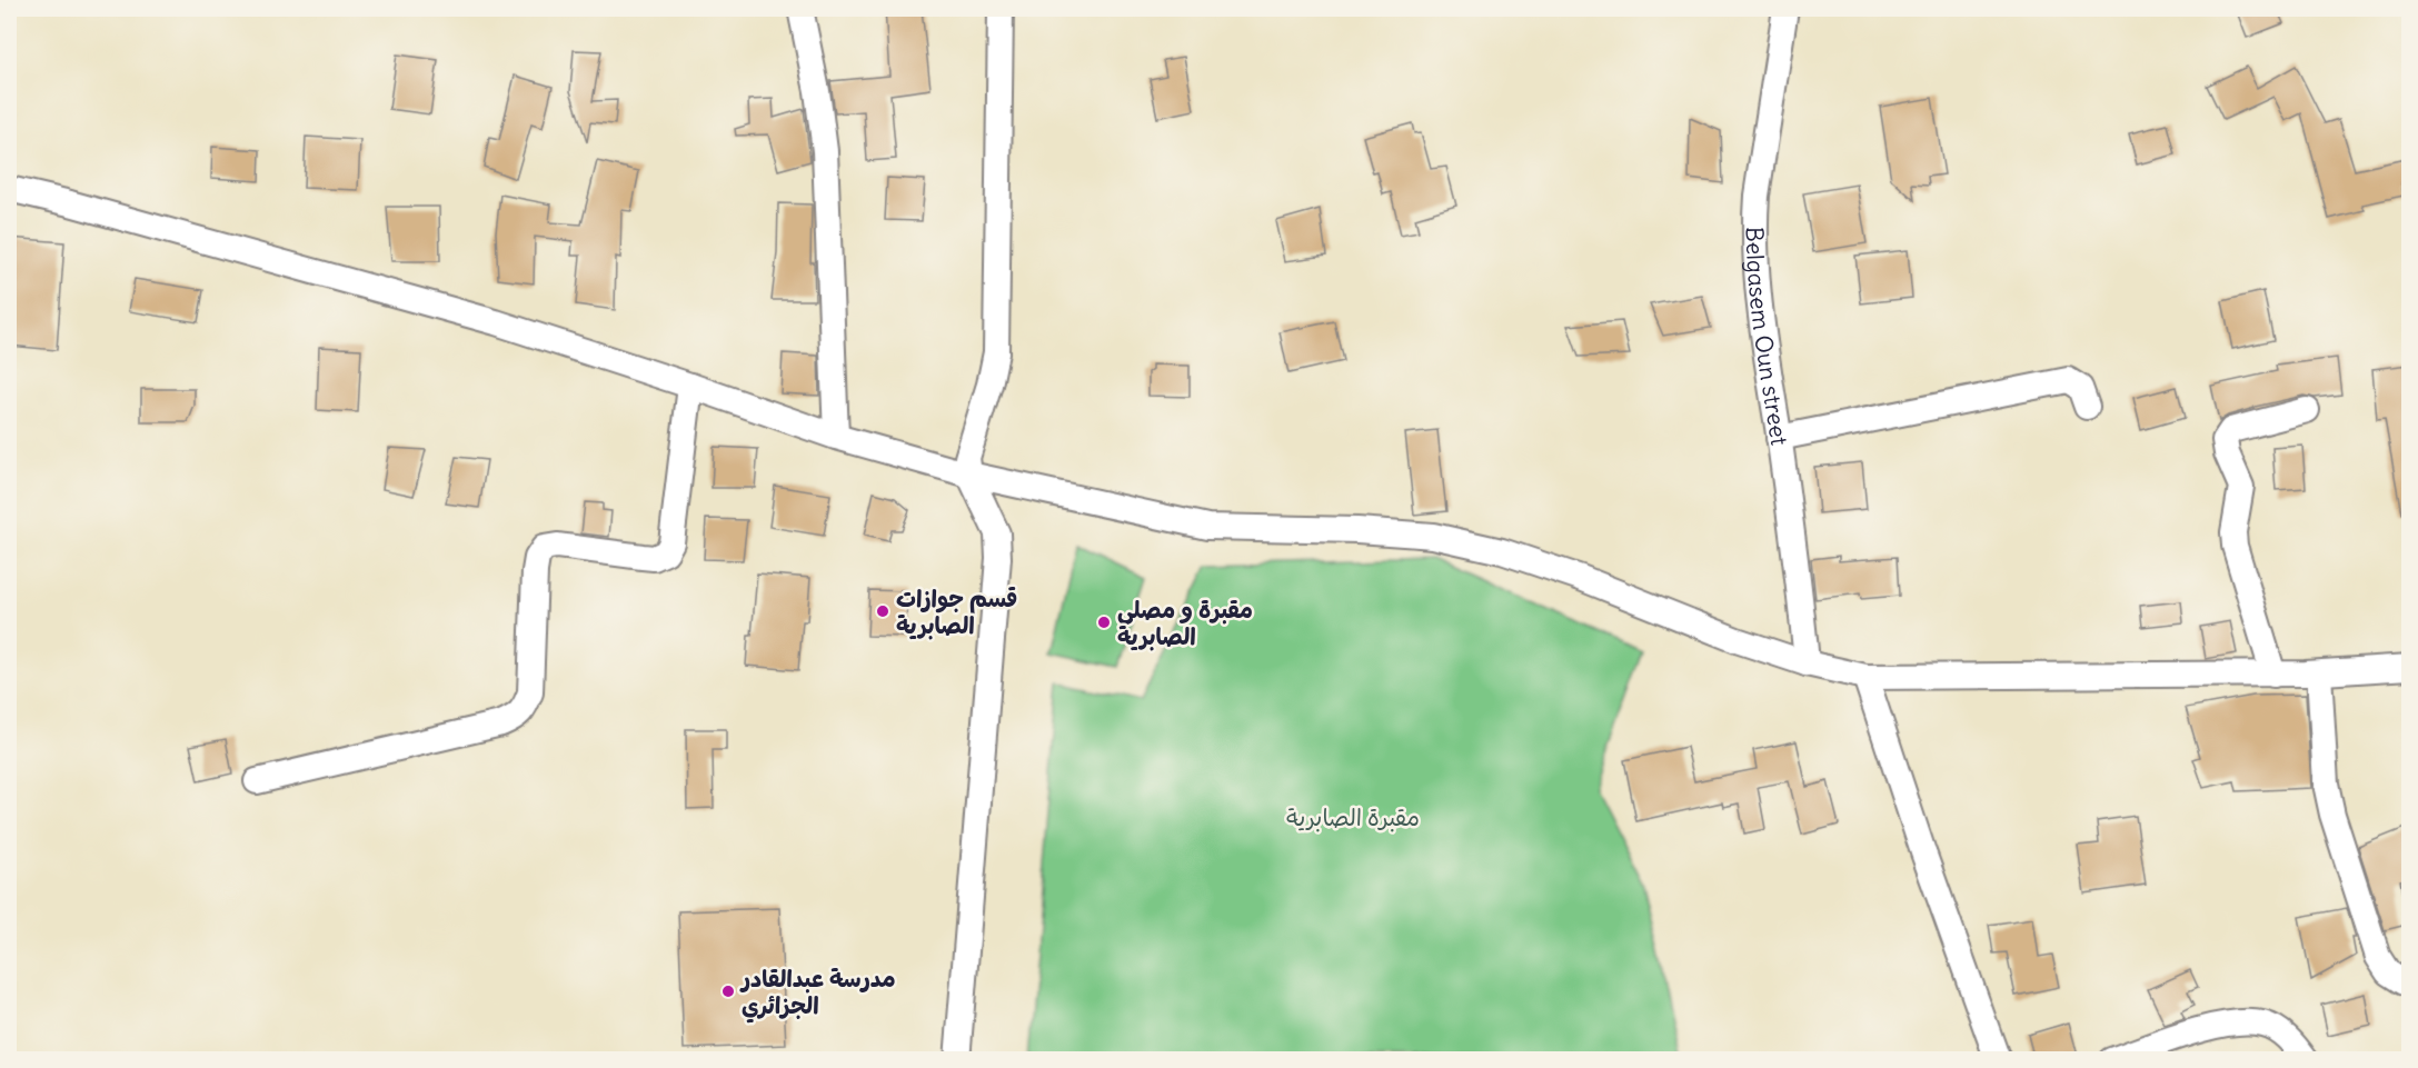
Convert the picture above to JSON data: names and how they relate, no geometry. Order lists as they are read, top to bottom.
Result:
{
  "streets": {
    "street": ["Belgasem Oun street"]
  },
  "parks": ["مقبرة الصابرية"],
  "places": ["قسم جوازات الصابرية", "مقبرة و مصلى الصابرية", "مدرسة عبدالقادر الجزائري"]
}
